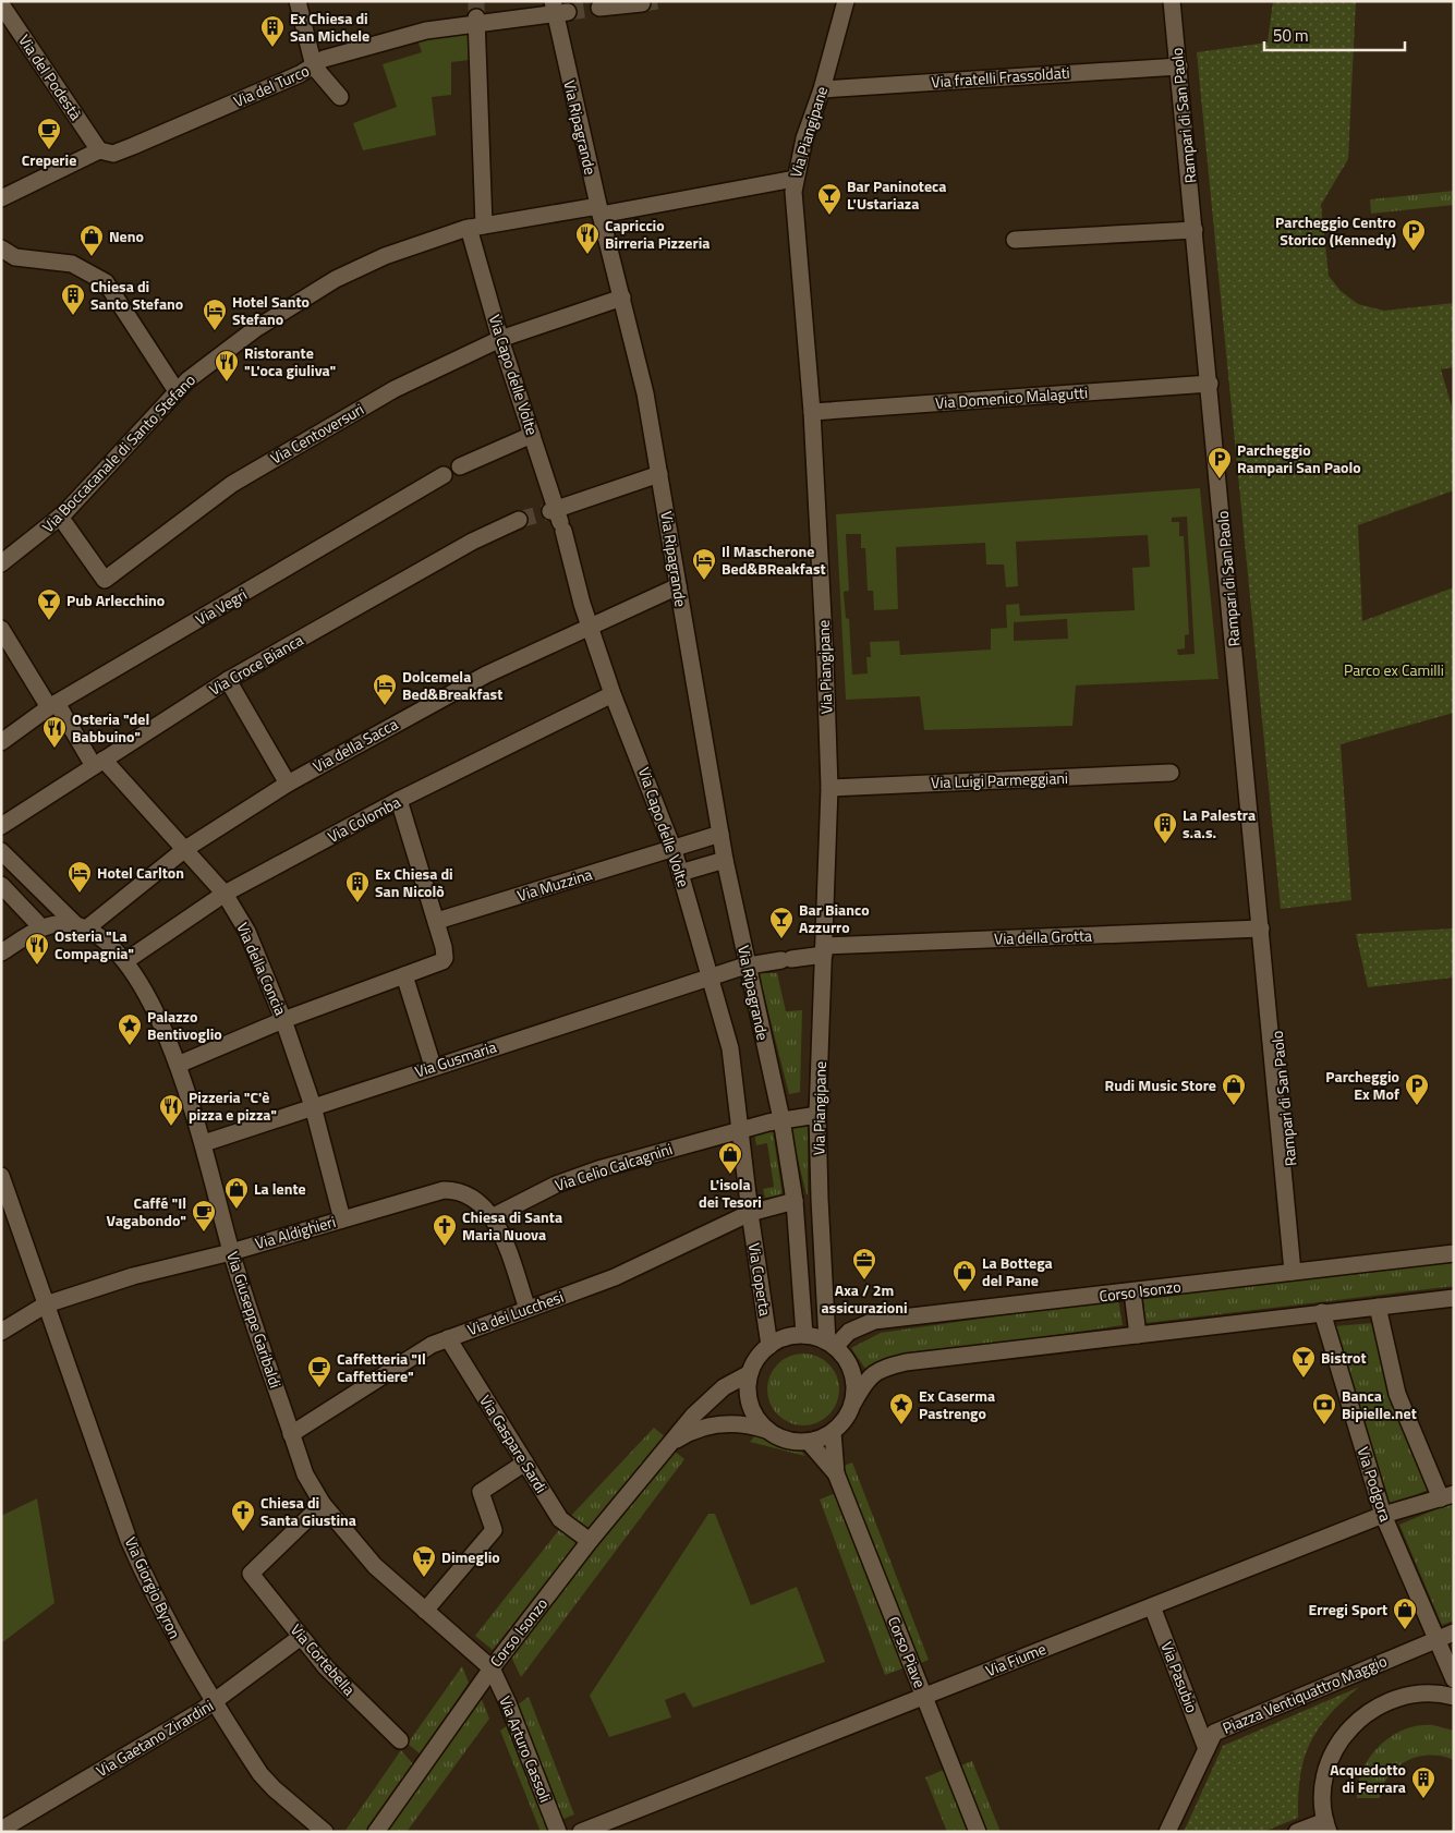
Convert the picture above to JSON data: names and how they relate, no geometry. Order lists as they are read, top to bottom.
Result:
{
  "streets": {
    "street": [
      "Via del Podestà",
      "Via fratelli Frassoldati",
      "Via del Turco",
      "Rampari di San Paolo",
      "Via Ripagrande",
      "Via Piangipane",
      "Via Capo delle Volte",
      "Via Domenico Malagutti",
      "Via Centoversuri",
      "Via Boccacanale di Santo Stefano",
      "Via Vegri",
      "Via Croce Bianca",
      "Via della Sacca",
      "Via Luigi Parmeggiani",
      "Via Colomba",
      "Via Muzzina",
      "Via della Grotta",
      "Via della Concia",
      "Via Gusmaria",
      "Via Celio Calcagnini",
      "Via Aldighieri",
      "Via Coperta",
      "Corso Isonzo",
      "Via dei Lucchesi",
      "Via Giuseppe Garibaldi",
      "Via Gaspare Sardi",
      "Via Podgora",
      "Via Giorgio Byron",
      "Corso Piave",
      "Via Cortebella",
      "Via Fiume",
      "Via Pasubio",
      "Piazza Ventiquattro Maggio",
      "Via Gaetano Zirardini",
      "Via Arturo Cassoli"
    ]
  },
  "crossings": [
    ["Via del Podestà", "Via del Turco"],
    ["Via fratelli Frassoldati", "Rampari di San Paolo"],
    ["Via fratelli Frassoldati", "Via Piangipane"],
    ["Via del Turco", "Via Ripagrande"],
    ["Via del Turco", "Via Capo delle Volte"],
    ["Rampari di San Paolo", "Via Domenico Malagutti"],
    ["Rampari di San Paolo", "Via della Grotta"],
    ["Rampari di San Paolo", "Corso Isonzo"],
    ["Via Ripagrande", "Via Centoversuri"],
    ["Via Ripagrande", "Via Boccacanale di Santo Stefano"],
    ["Via Ripagrande", "Via della Sacca"],
    ["Via Ripagrande", "Via Muzzina"],
    ["Via Ripagrande", "Via Gusmaria"],
    ["Via Ripagrande", "Via Celio Calcagnini"],
    ["Via Ripagrande", "Via dei Lucchesi"],
    ["Via Piangipane", "Via Domenico Malagutti"],
    ["Via Piangipane", "Via Boccacanale di Santo Stefano"],
    ["Via Piangipane", "Via Luigi Parmeggiani"],
    ["Via Piangipane", "Via della Grotta"],
    ["Via Piangipane", "Via Celio Calcagnini"],
    ["Via Piangipane", "Via Coperta"],
    ["Via Piangipane", "Corso Isonzo"],
    ["Via Piangipane", "Corso Piave"],
    ["Via Capo delle Volte", "Via Centoversuri"],
    ["Via Capo delle Volte", "Via Boccacanale di Santo Stefano"],
    ["Via Capo delle Volte", "Via della Sacca"],
    ["Via Capo delle Volte", "Via Colomba"],
    ["Via Capo delle Volte", "Via Muzzina"],
    ["Via Capo delle Volte", "Via Gusmaria"],
    ["Via Capo delle Volte", "Via Celio Calcagnini"],
    ["Via Capo delle Volte", "Via Coperta"],
    ["Via Centoversuri", "Via Boccacanale di Santo Stefano"],
    ["Via Vegri", "Via della Concia"],
    ["Via Croce Bianca", "Via della Concia"],
    ["Via della Sacca", "Via della Concia"],
    ["Via della Sacca", "Via Giuseppe Garibaldi"],
    ["Via Colomba", "Via della Concia"],
    ["Via Colomba", "Via Giuseppe Garibaldi"],
    ["Via della Grotta", "Via Gusmaria"],
    ["Via della Concia", "Via Gusmaria"],
    ["Via della Concia", "Via Aldighieri"],
    ["Via Gusmaria", "Via Giuseppe Garibaldi"],
    ["Via Celio Calcagnini", "Via Aldighieri"],
    ["Via Celio Calcagnini", "Via Coperta"],
    ["Via Aldighieri", "Via dei Lucchesi"],
    ["Via Aldighieri", "Via Giuseppe Garibaldi"],
    ["Via Aldighieri", "Via Giorgio Byron"],
    ["Via Coperta", "Corso Isonzo"],
    ["Via Coperta", "Via dei Lucchesi"],
    ["Via Coperta", "Corso Piave"],
    ["Corso Isonzo", "Via Giuseppe Garibaldi"],
    ["Corso Isonzo", "Via Gaspare Sardi"],
    ["Corso Isonzo", "Corso Piave"],
    ["Corso Isonzo", "Via Arturo Cassoli"],
    ["Via dei Lucchesi", "Via Giuseppe Garibaldi"],
    ["Via dei Lucchesi", "Via Gaspare Sardi"],
    ["Via Giuseppe Garibaldi", "Via Cortebella"],
    ["Via Giuseppe Garibaldi", "Via Arturo Cassoli"],
    ["Via Podgora", "Via Fiume"],
    ["Via Podgora", "Piazza Ventiquattro Maggio"],
    ["Via Giorgio Byron", "Via Gaetano Zirardini"],
    ["Corso Piave", "Via Fiume"],
    ["Via Cortebella", "Via Gaetano Zirardini"],
    ["Via Fiume", "Via Pasubio"],
    ["Via Pasubio", "Piazza Ventiquattro Maggio"]
  ],
  "parks": ["Parco ex Camilli"],
  "places": {
    "building": [
      "Ex Chiesa di San Michele",
      "Chiesa di Santo Stefano",
      "La Palestra s.a.s.",
      "Ex Chiesa di San Nicolò",
      "Acquedotto di Ferrara"
    ],
    "cafe": ["Creperie", "Caffé \"Il Vagabondo\"", "Caffetteria \"Il Caffettiere\""],
    "bar": [
      "Bar Paninoteca L'Ustariaza",
      "Pub Arlecchino",
      "Bar Bianco Azzurro",
      "Bistrot"
    ],
    "parking": ["Parcheggio Centro Storico (Kennedy)", "Parcheggio Rampari San Paolo", "Parcheggio Ex Mof"],
    "restaurant": [
      "Capriccio Birreria Pizzeria",
      "Ristorante \"L'oca giuliva\"",
      "Osteria \"del Babbuino\"",
      "Osteria \"La Compagnia\"",
      "Pizzeria \"C'è pizza e pizza\""
    ],
    "shop": [
      "Neno",
      "Rudi Music Store",
      "L'isola dei Tesori",
      "La lente",
      "La Bottega del Pane",
      "Erregi Sport"
    ],
    "hotel": [
      "Hotel Santo Stefano",
      "Il Mascherone Bed&BReakfast",
      "Dolcemela Bed&Breakfast",
      "Hotel Carlton"
    ],
    "place": ["Palazzo Bentivoglio", "Ex Caserma Pastrengo"],
    "church": ["Chiesa di Santa Maria Nuova", "Chiesa di Santa Giustina"],
    "office": ["Axa / 2m assicurazioni"],
    "bank": ["Banca Bipielle.net"],
    "supermarket": ["Dimeglio"]
  },
  "scale_bar": "50 m"
}
